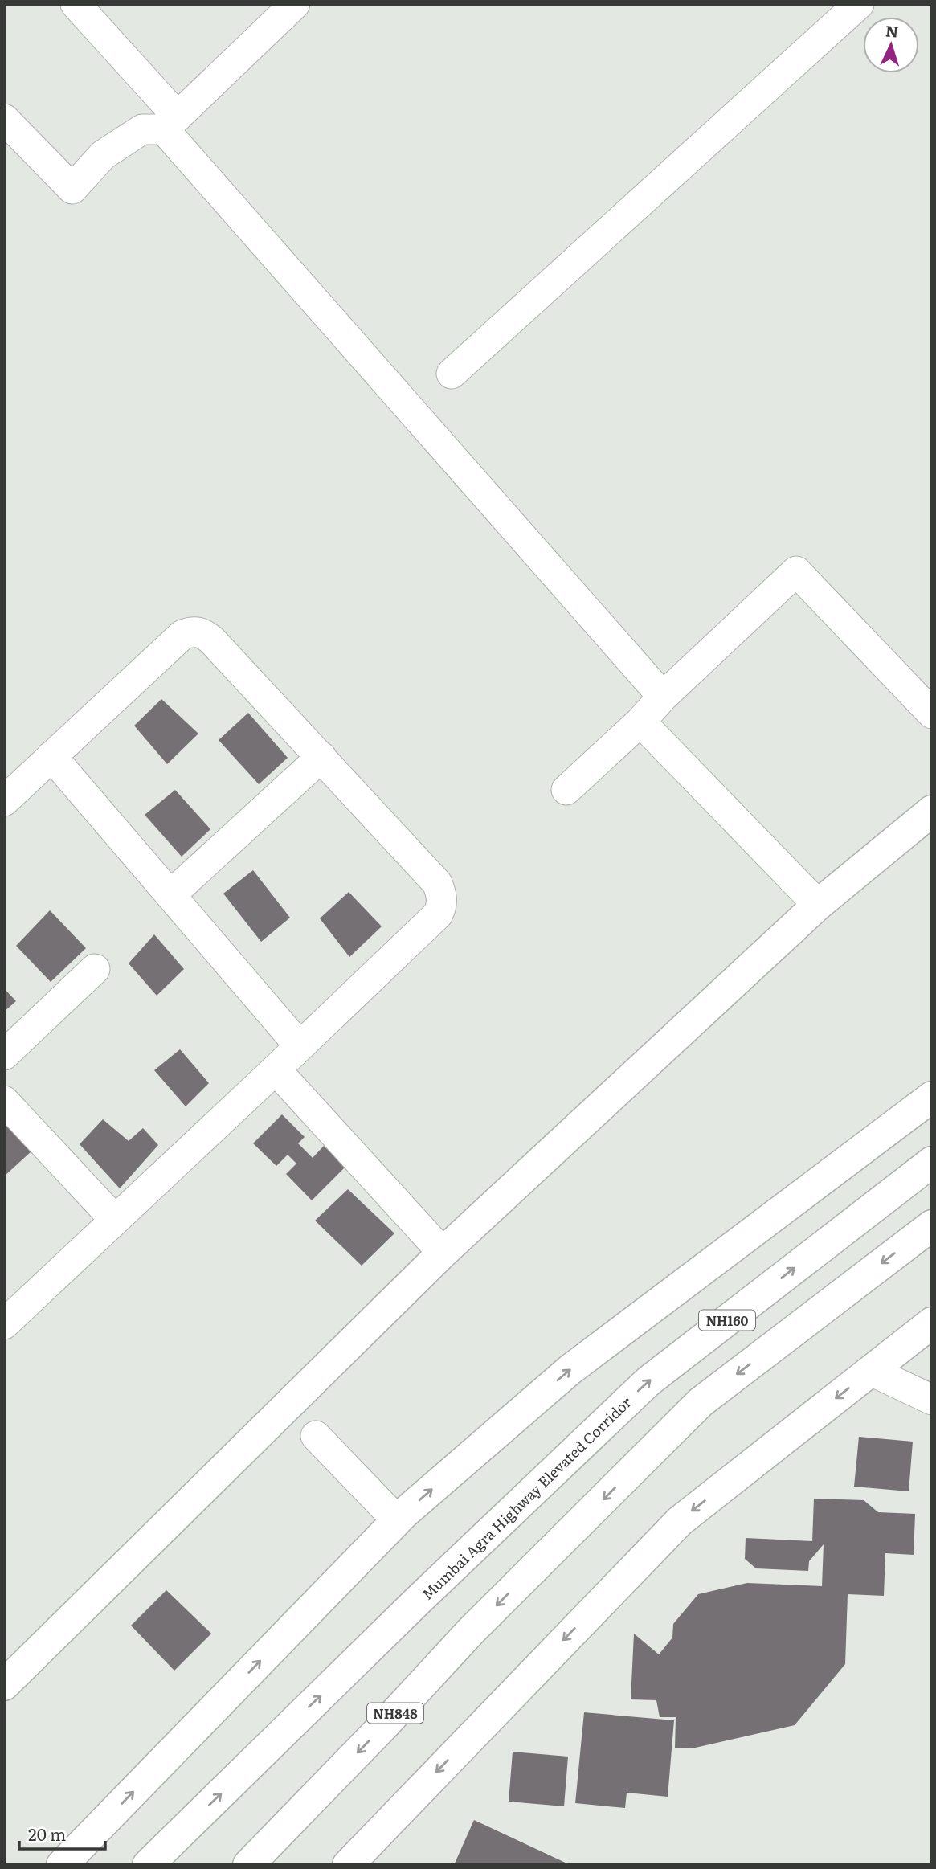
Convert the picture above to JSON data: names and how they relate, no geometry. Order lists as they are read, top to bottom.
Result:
{
  "streets": {
    "main road": ["NH160", "Mumbai Agra Highway Elevated Corridor", "NH848"]
  },
  "scale_bar": "20 m",
  "north": "top"
}
